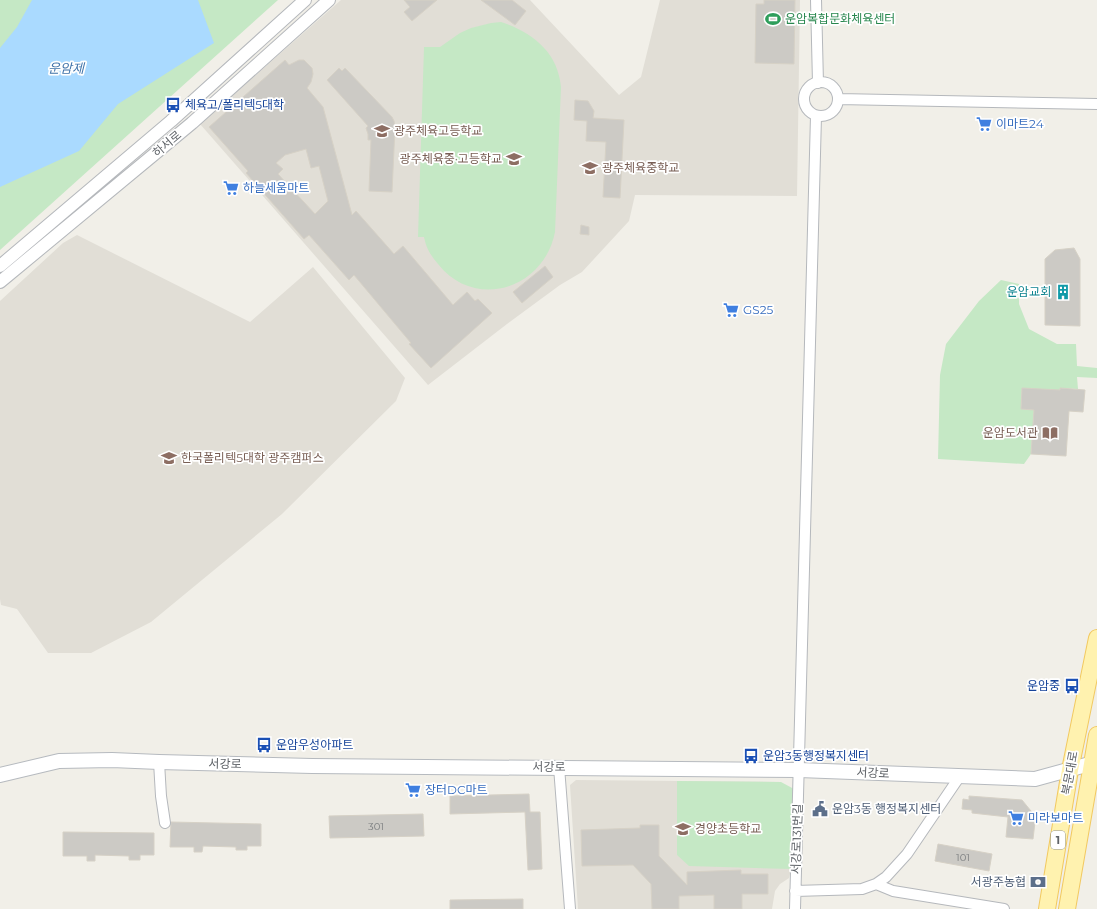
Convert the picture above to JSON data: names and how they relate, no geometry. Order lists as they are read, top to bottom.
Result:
{
  "streets": {
    "main road": ["서강로", "북문대로", "1"],
    "street": ["하서로", "서강로131번길"]
  },
  "crossings": [
    ["서강로", "북문대로"],
    ["서강로", "서강로131번길"]
  ],
  "water": ["운암제"],
  "places": {
    "sports": ["운암복합문화체육센터"],
    "bus stop": [
      "체육고/폴리텍5대학",
      "운암중",
      "운암우성아파트",
      "운암3동행정복지센터"
    ],
    "supermarket": [
      "이마트24",
      "하늘세움마트",
      "GS25",
      "장터DC마트",
      "미라보마트"
    ],
    "school or university": [
      "광주체육고등학교",
      "광주체육중·고등학교",
      "광주체육중학교",
      "한국폴리텍5대학 광주캠퍼스",
      "경양초등학교"
    ],
    "building": ["운암교회"],
    "library": ["운암도서관"],
    "public building": ["운암3동 행정복지센터"],
    "bank": ["서광주농협"]
  },
  "house_numbers": ["301", "101"]
}
